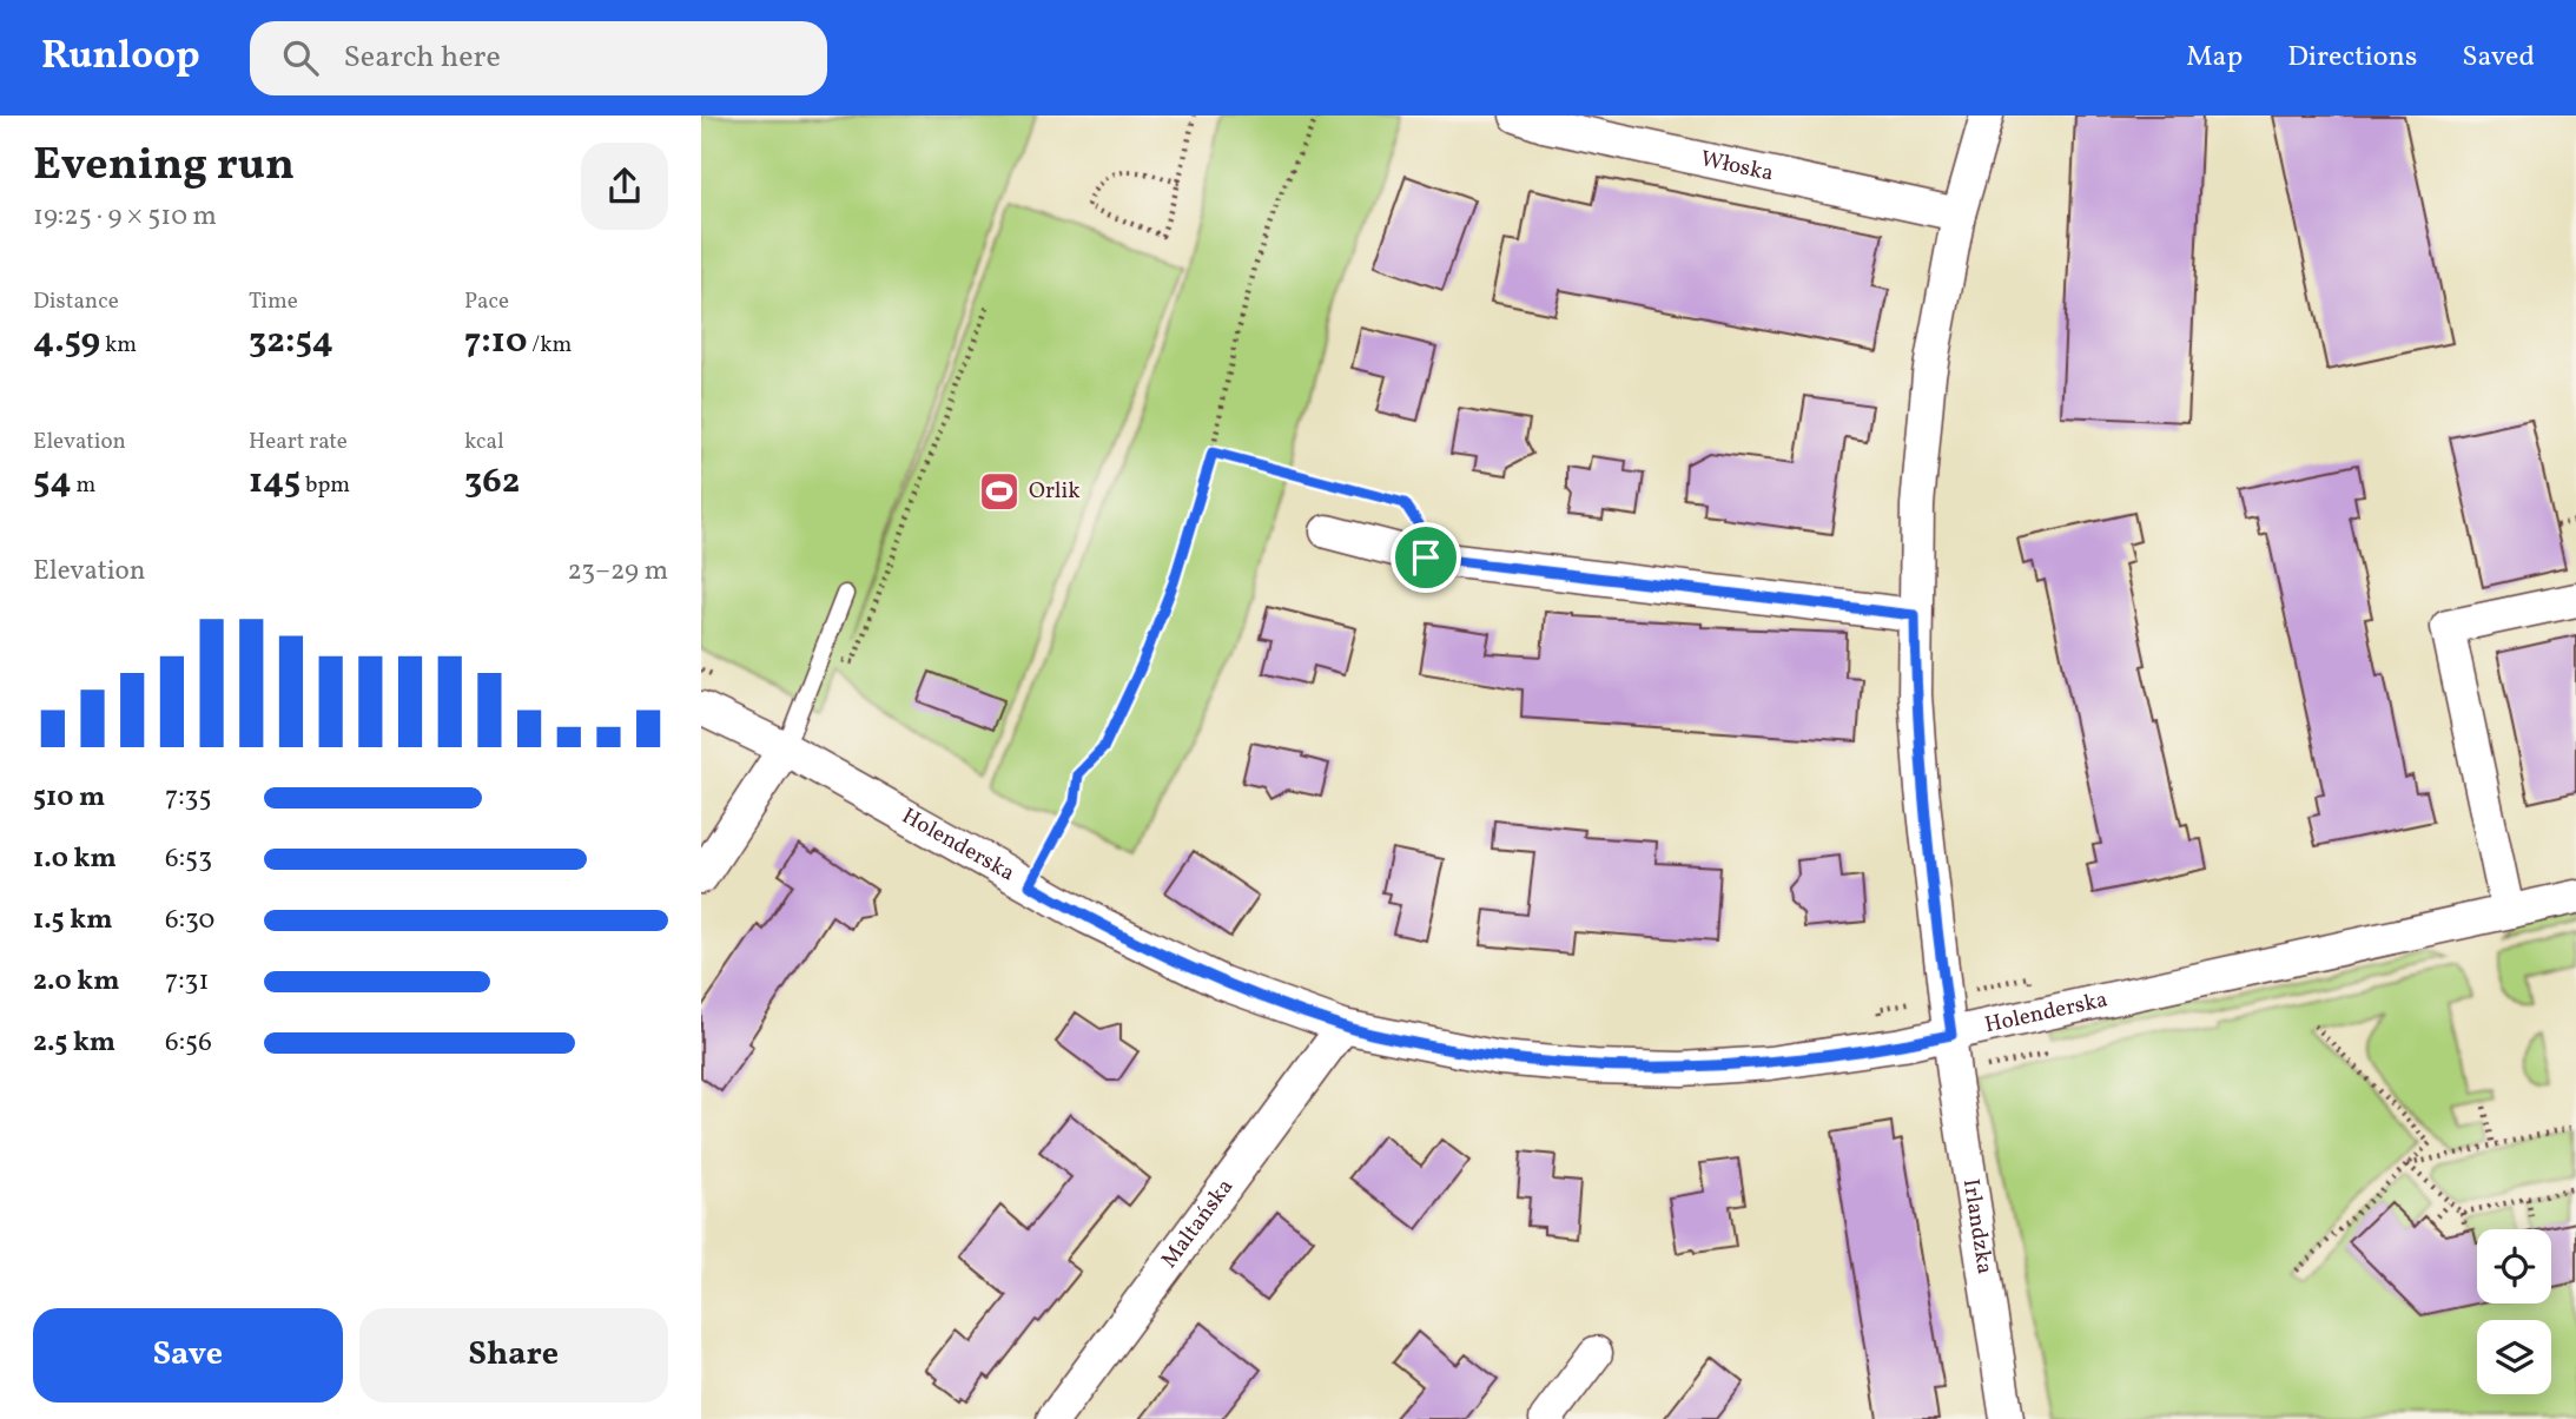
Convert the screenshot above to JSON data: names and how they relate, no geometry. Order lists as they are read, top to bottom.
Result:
{
  "streets": {
    "street": [
      "Włoska",
      "Holenderska",
      "Maltańska",
      "Irlandzka"
    ]
  },
  "crossings": [
    ["Holenderska", "Maltańska"],
    ["Holenderska", "Irlandzka"]
  ],
  "places": {
    "sports": ["Orlik"]
  },
  "page": {
    "header": "Runloop",
    "search": "Search here",
    "nav": ["Map", "Directions", "Saved"],
    "heading": ["Evening run", "19:25 · 9 × 510 m"],
    "stats": [
      ["Distance", "4.59 km"],
      ["Time", "32:54"],
      ["Pace", "7:10 /km"],
      ["Elevation", "54 m"],
      ["Heart rate", "145 bpm"],
      ["kcal", "362"]
    ],
    "chart": ["Elevation", "23–29 m"],
    "list": [
      {
        "name": "510 m",
        "note": "7:35"
      },
      {
        "name": "1.0 km",
        "note": "6:53"
      },
      {
        "name": "1.5 km",
        "note": "6:30"
      },
      {
        "name": "2.0 km",
        "note": "7:31"
      },
      {
        "name": "2.5 km",
        "note": "6:56"
      }
    ],
    "buttons": ["Save", "Share"]
  }
}
